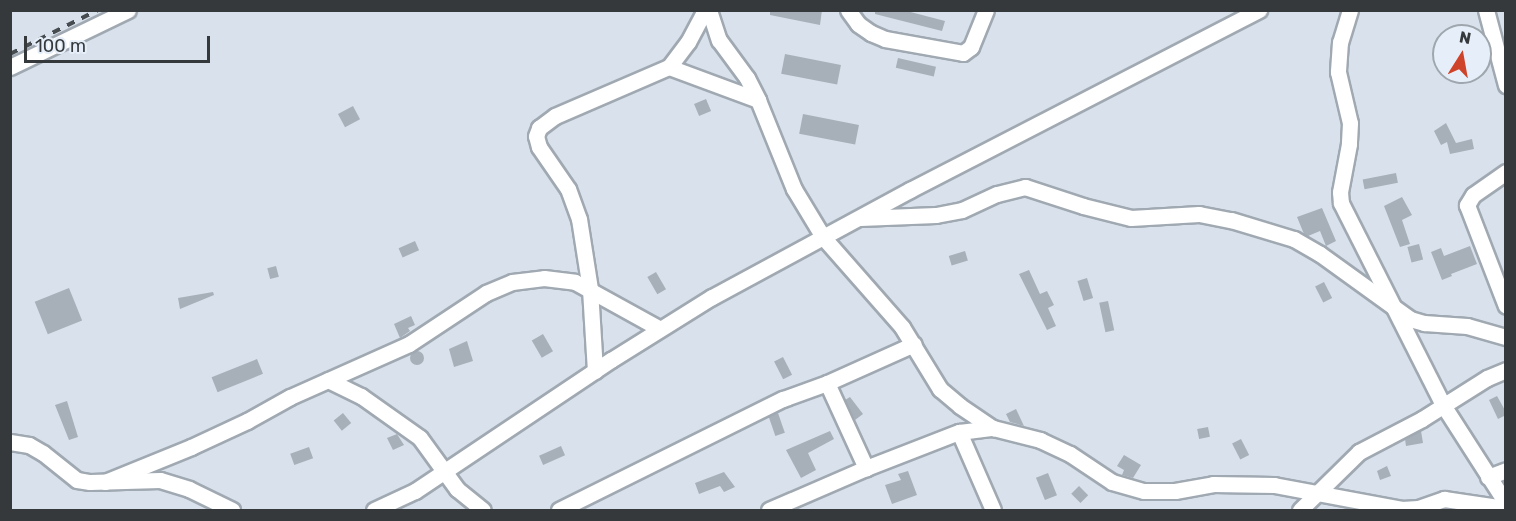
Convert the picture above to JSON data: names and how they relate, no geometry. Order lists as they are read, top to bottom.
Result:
{
  "scale_bar": "100 m",
  "north": "top"
}
